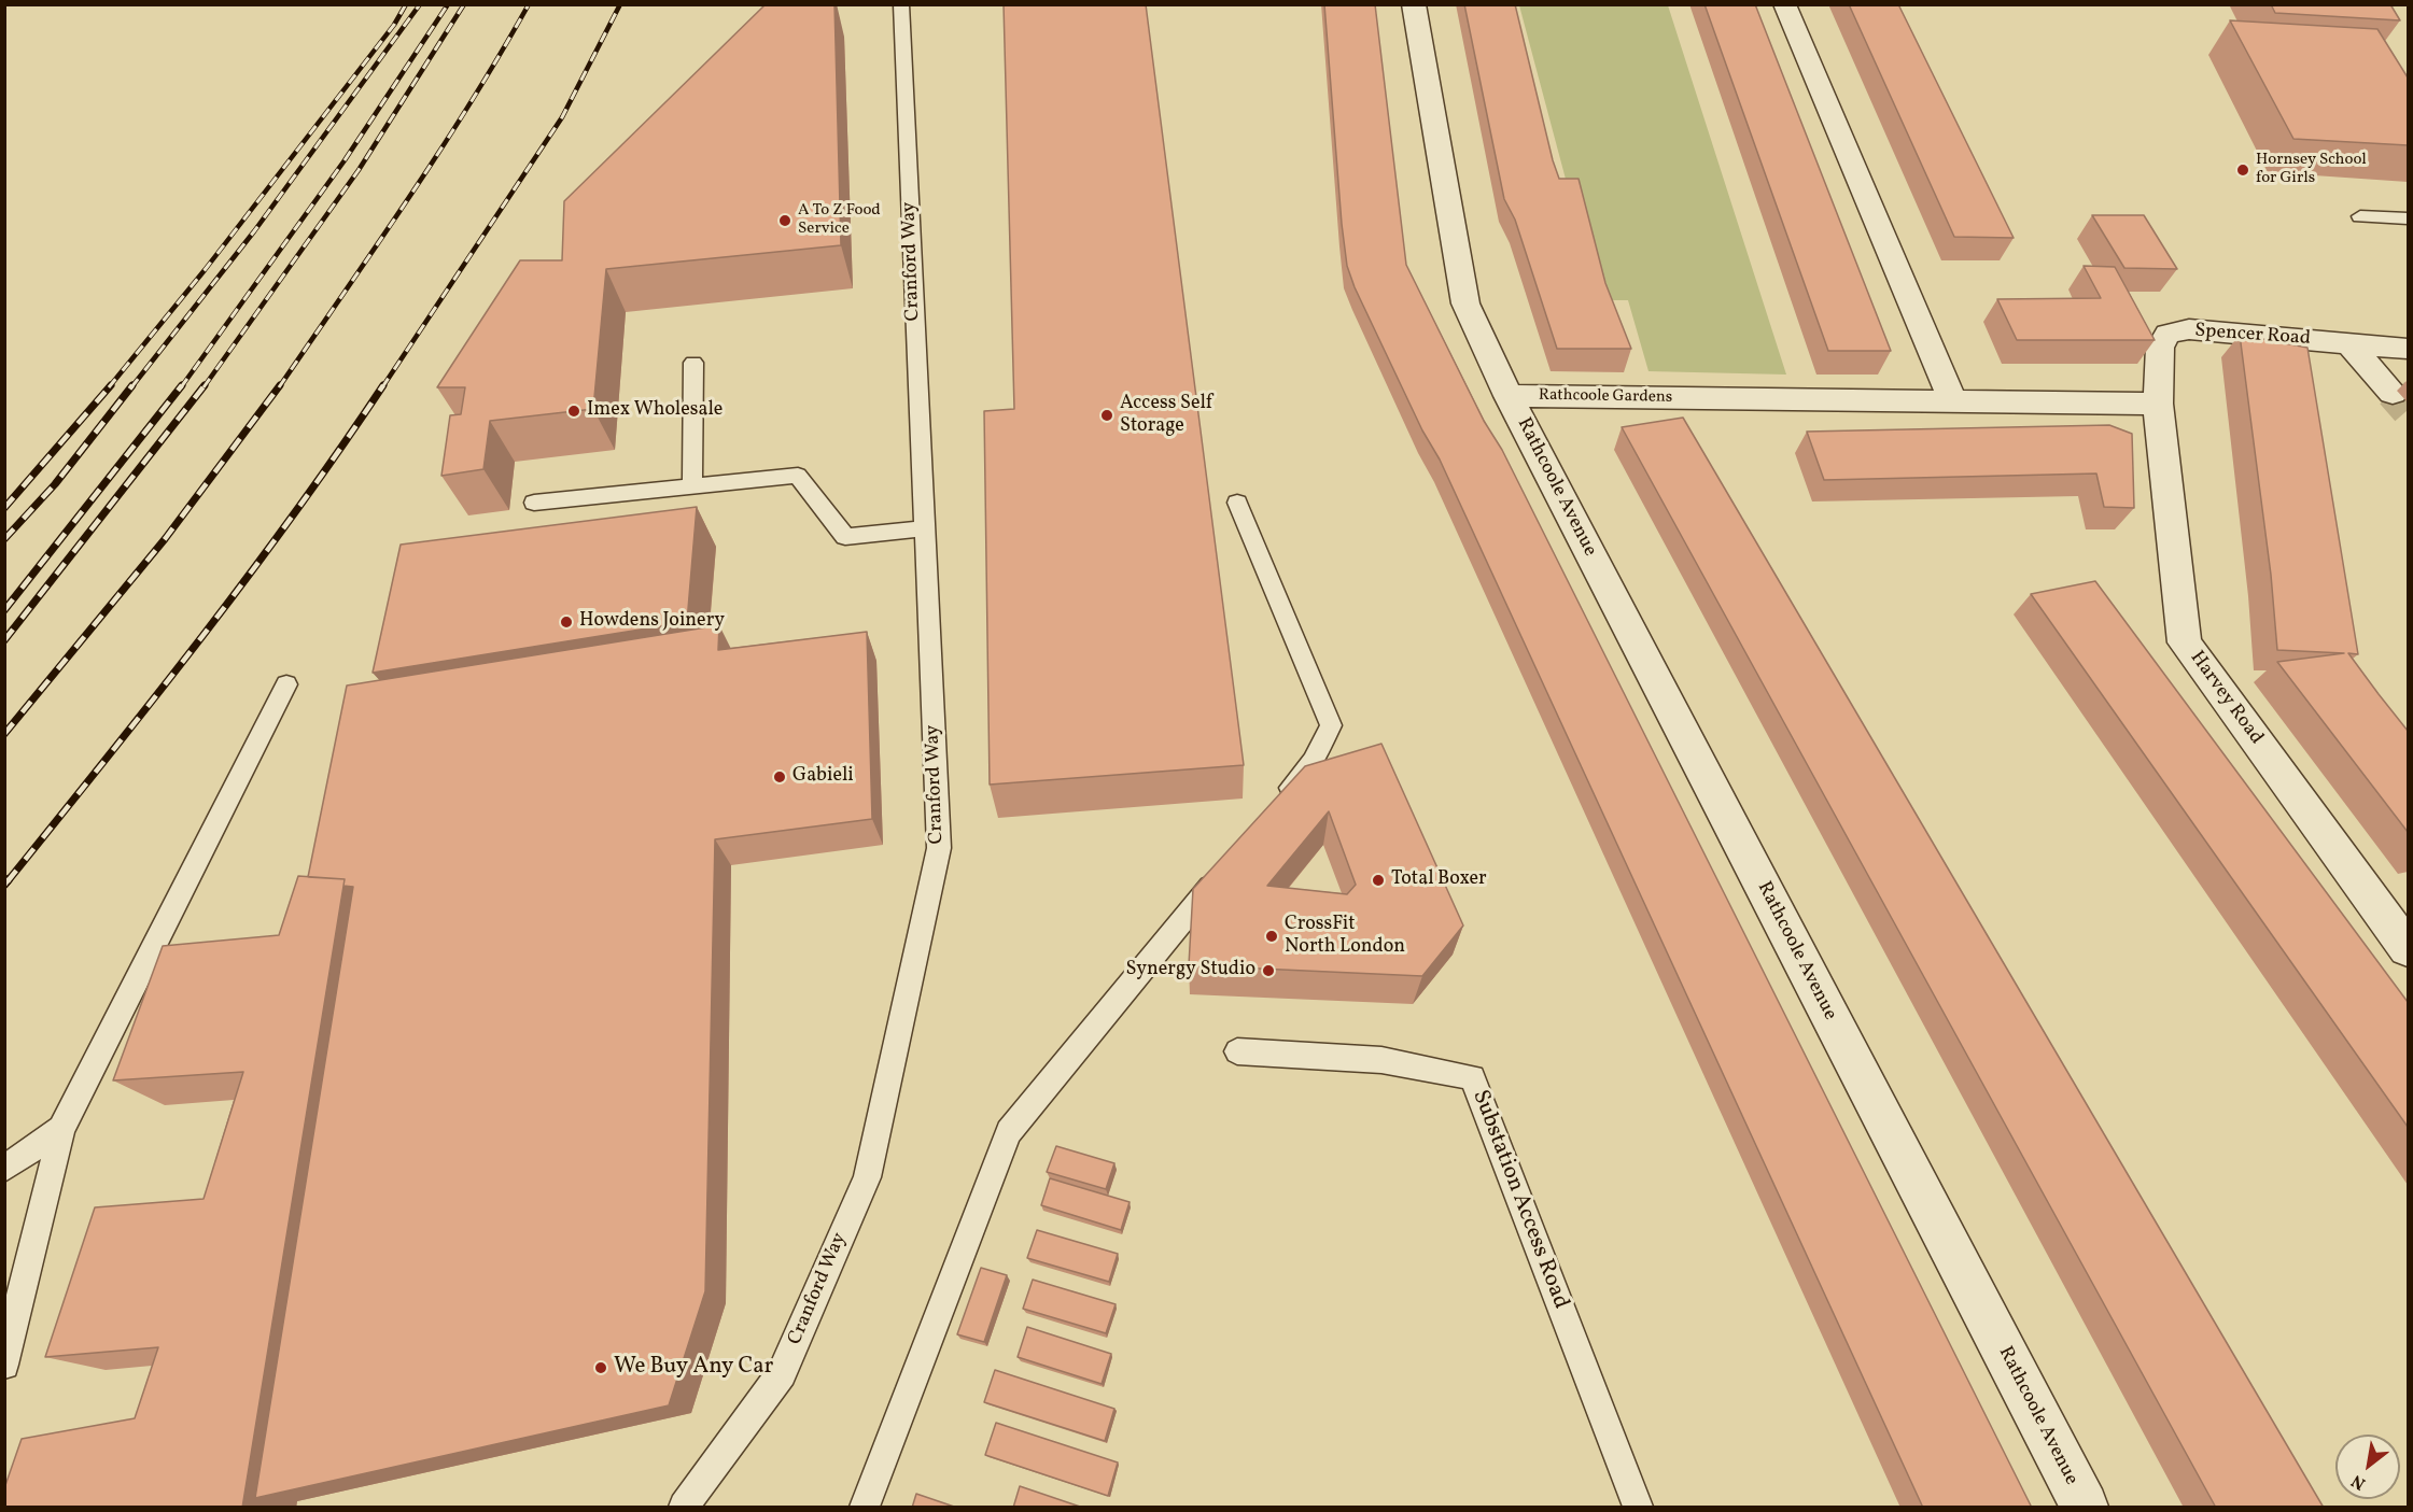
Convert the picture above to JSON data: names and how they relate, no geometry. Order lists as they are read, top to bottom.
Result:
{
  "streets": {
    "street": [
      "Spencer Road",
      "Rathcoole Gardens",
      "Rathcoole Avenue",
      "Harvey Road"
    ],
    "lane": ["Cranford Way", "Substation Access Road"]
  },
  "crossings": [
    ["Spencer Road", "Rathcoole Gardens"],
    ["Spencer Road", "Harvey Road"],
    ["Rathcoole Gardens", "Rathcoole Avenue"],
    ["Rathcoole Gardens", "Harvey Road"]
  ],
  "places": [
    "Hornsey School for Girls",
    "A To Z Food Service",
    "Imex Wholesale",
    "Access Self Storage",
    "Howdens Joinery",
    "Gabieli",
    "Total Boxer",
    "CrossFit North London",
    "Synergy Studio",
    "We Buy Any Car"
  ],
  "north": "bottom left"
}
